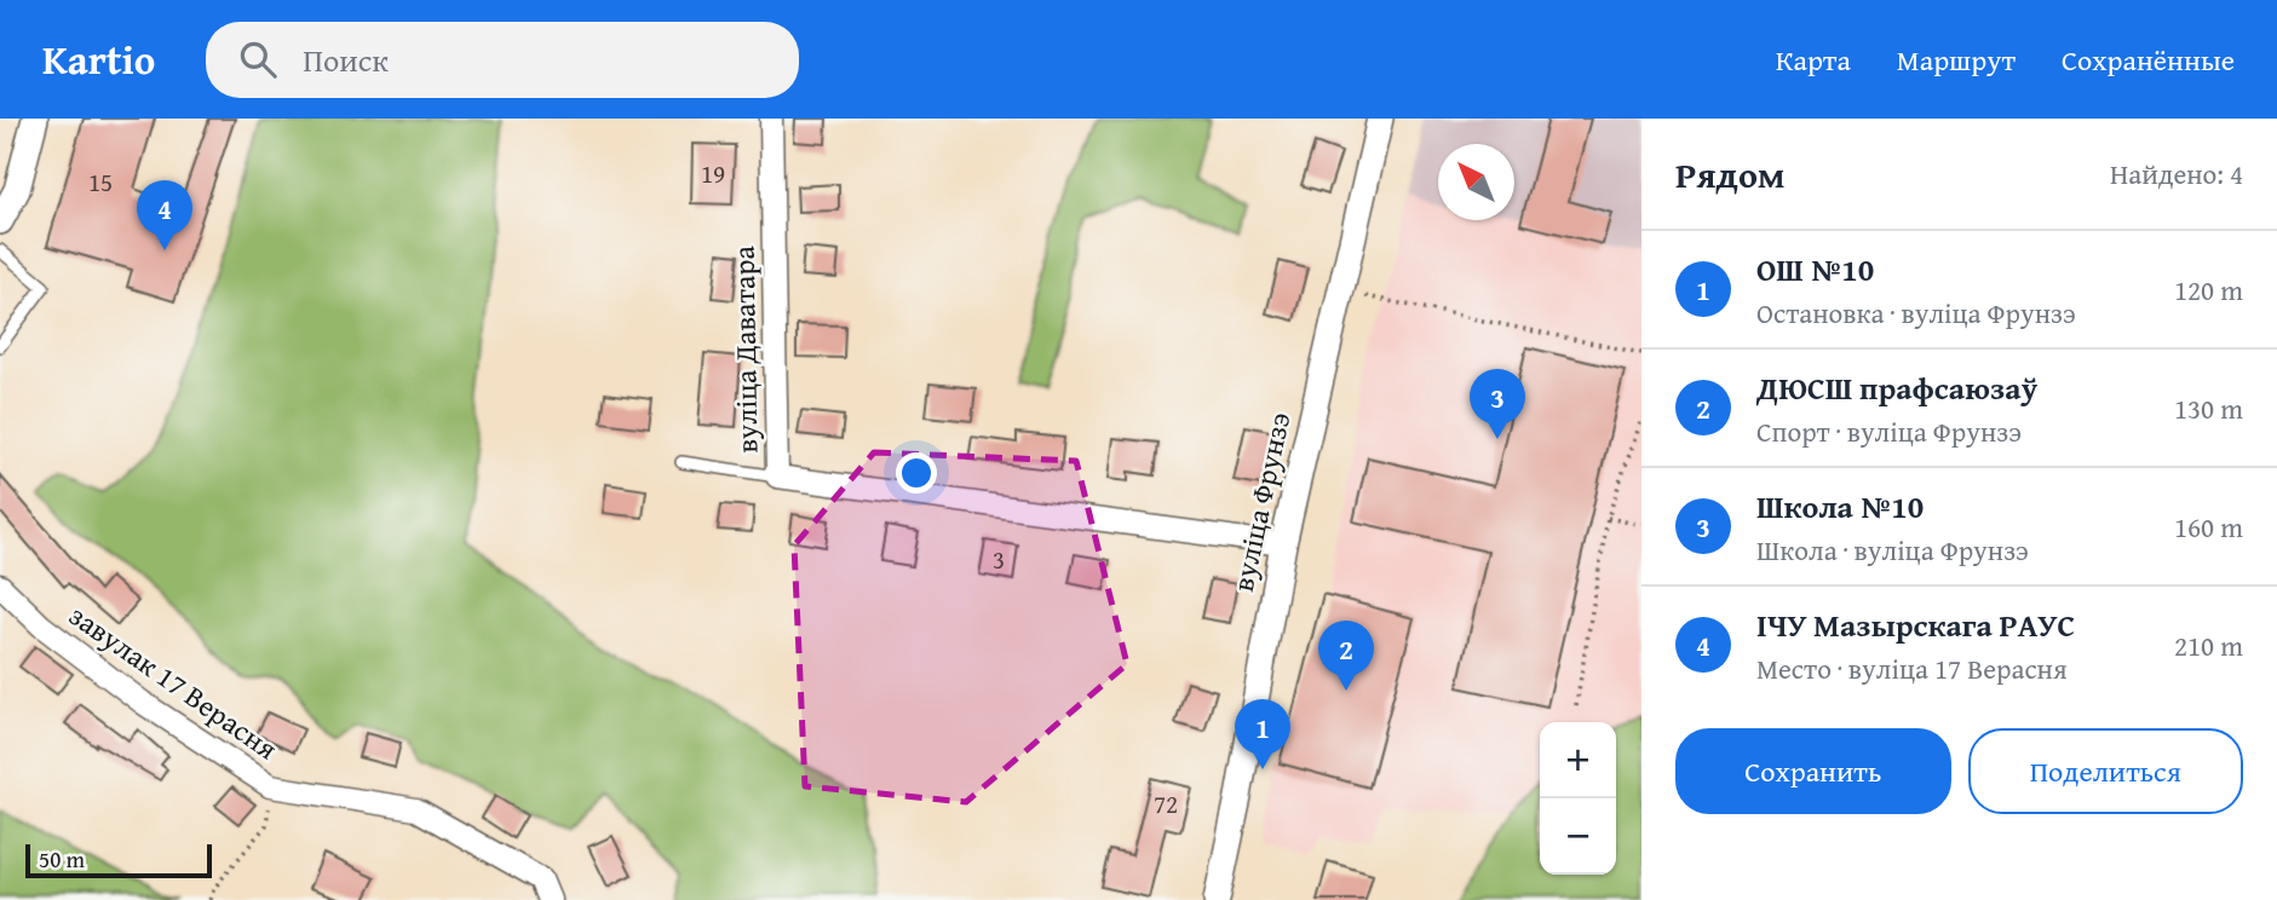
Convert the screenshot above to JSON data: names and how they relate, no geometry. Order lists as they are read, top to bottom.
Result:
{
  "streets": {
    "street": ["вуліца Даватара", "вуліца Фрунзэ", "завулак 17 Верасня"]
  },
  "crossings": [
    ["вуліца Даватара", "вуліца Фрунзэ"]
  ],
  "house_numbers": [
    "19",
    "15",
    "3",
    "72"
  ],
  "scale_bar": "50 m",
  "north": "top left",
  "page": {
    "header": "Kartio",
    "search": "Поиск",
    "nav": ["Карта", "Маршрут", "Сохранённые"],
    "heading": ["Рядом", "Найдено: 4"],
    "pins": [
      "4",
      "3",
      "2",
      "1"
    ],
    "list": [
      {
        "mark": "1",
        "name": "ОШ №10",
        "note": "Остановка · вуліца Фрунзэ",
        "value": "120 m"
      },
      {
        "mark": "2",
        "name": "ДЮСШ прафсаюзаў",
        "note": "Спорт · вуліца Фрунзэ",
        "value": "130 m"
      },
      {
        "mark": "3",
        "name": "Школа №10",
        "note": "Школа · вуліца Фрунзэ",
        "value": "160 m"
      },
      {
        "mark": "4",
        "name": "ІЧУ Мазырскага РАУС",
        "note": "Место · вуліца 17 Верасня",
        "value": "210 m"
      }
    ],
    "buttons": ["Сохранить", "Поделиться"],
    "map_buttons": ["+", "−"],
    "scale": "50 m"
  }
}
